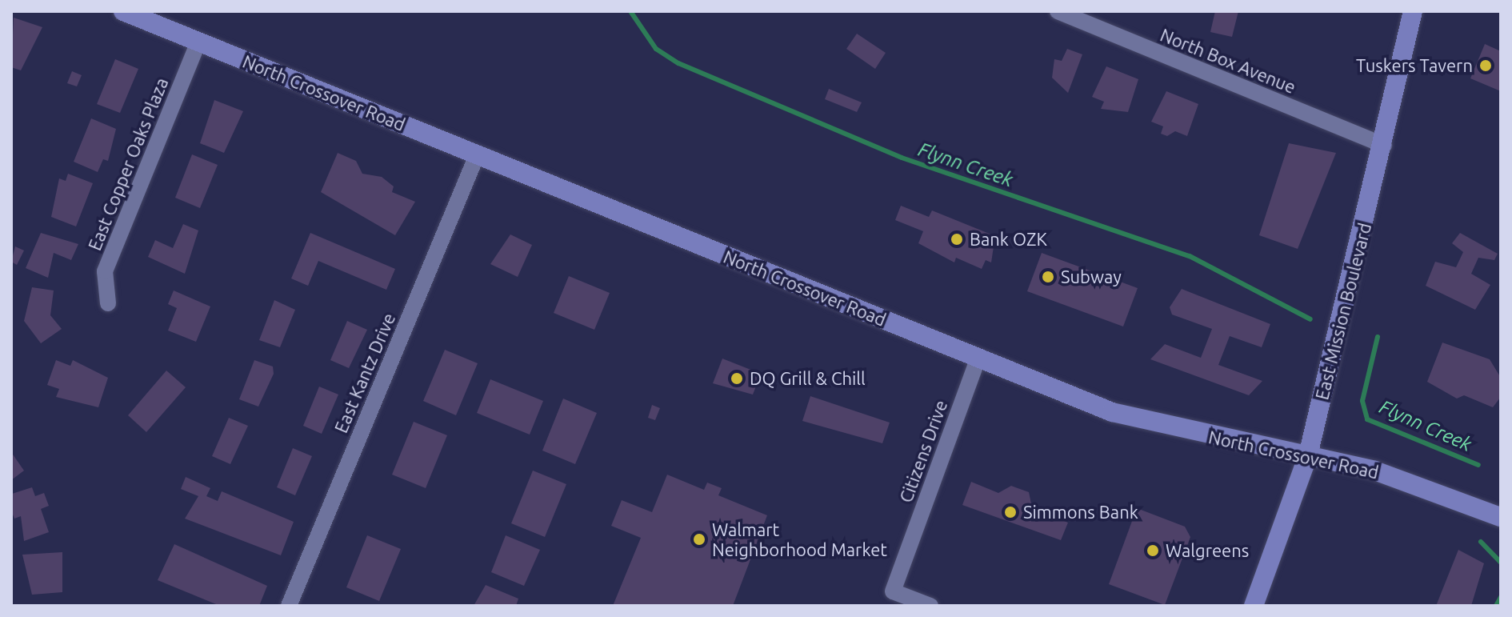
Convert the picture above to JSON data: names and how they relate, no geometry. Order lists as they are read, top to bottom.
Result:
{
  "streets": {
    "main road": ["North Crossover Road", "East Mission Boulevard"],
    "street": [
      "North Box Avenue",
      "East Copper Oaks Plaza",
      "East Kantz Drive",
      "Citizens Drive"
    ]
  },
  "crossings": [
    ["North Box Avenue", "East Mission Boulevard"],
    ["North Crossover Road", "East Copper Oaks Plaza"],
    ["North Crossover Road", "East Mission Boulevard"],
    ["North Crossover Road", "East Kantz Drive"],
    ["North Crossover Road", "Citizens Drive"]
  ],
  "water": ["Flynn Creek"],
  "places": [
    "Tuskers Tavern",
    "Bank OZK",
    "Subway",
    "DQ Grill & Chill",
    "Simmons Bank",
    "Walmart Neighborhood Market",
    "Walgreens"
  ]
}
